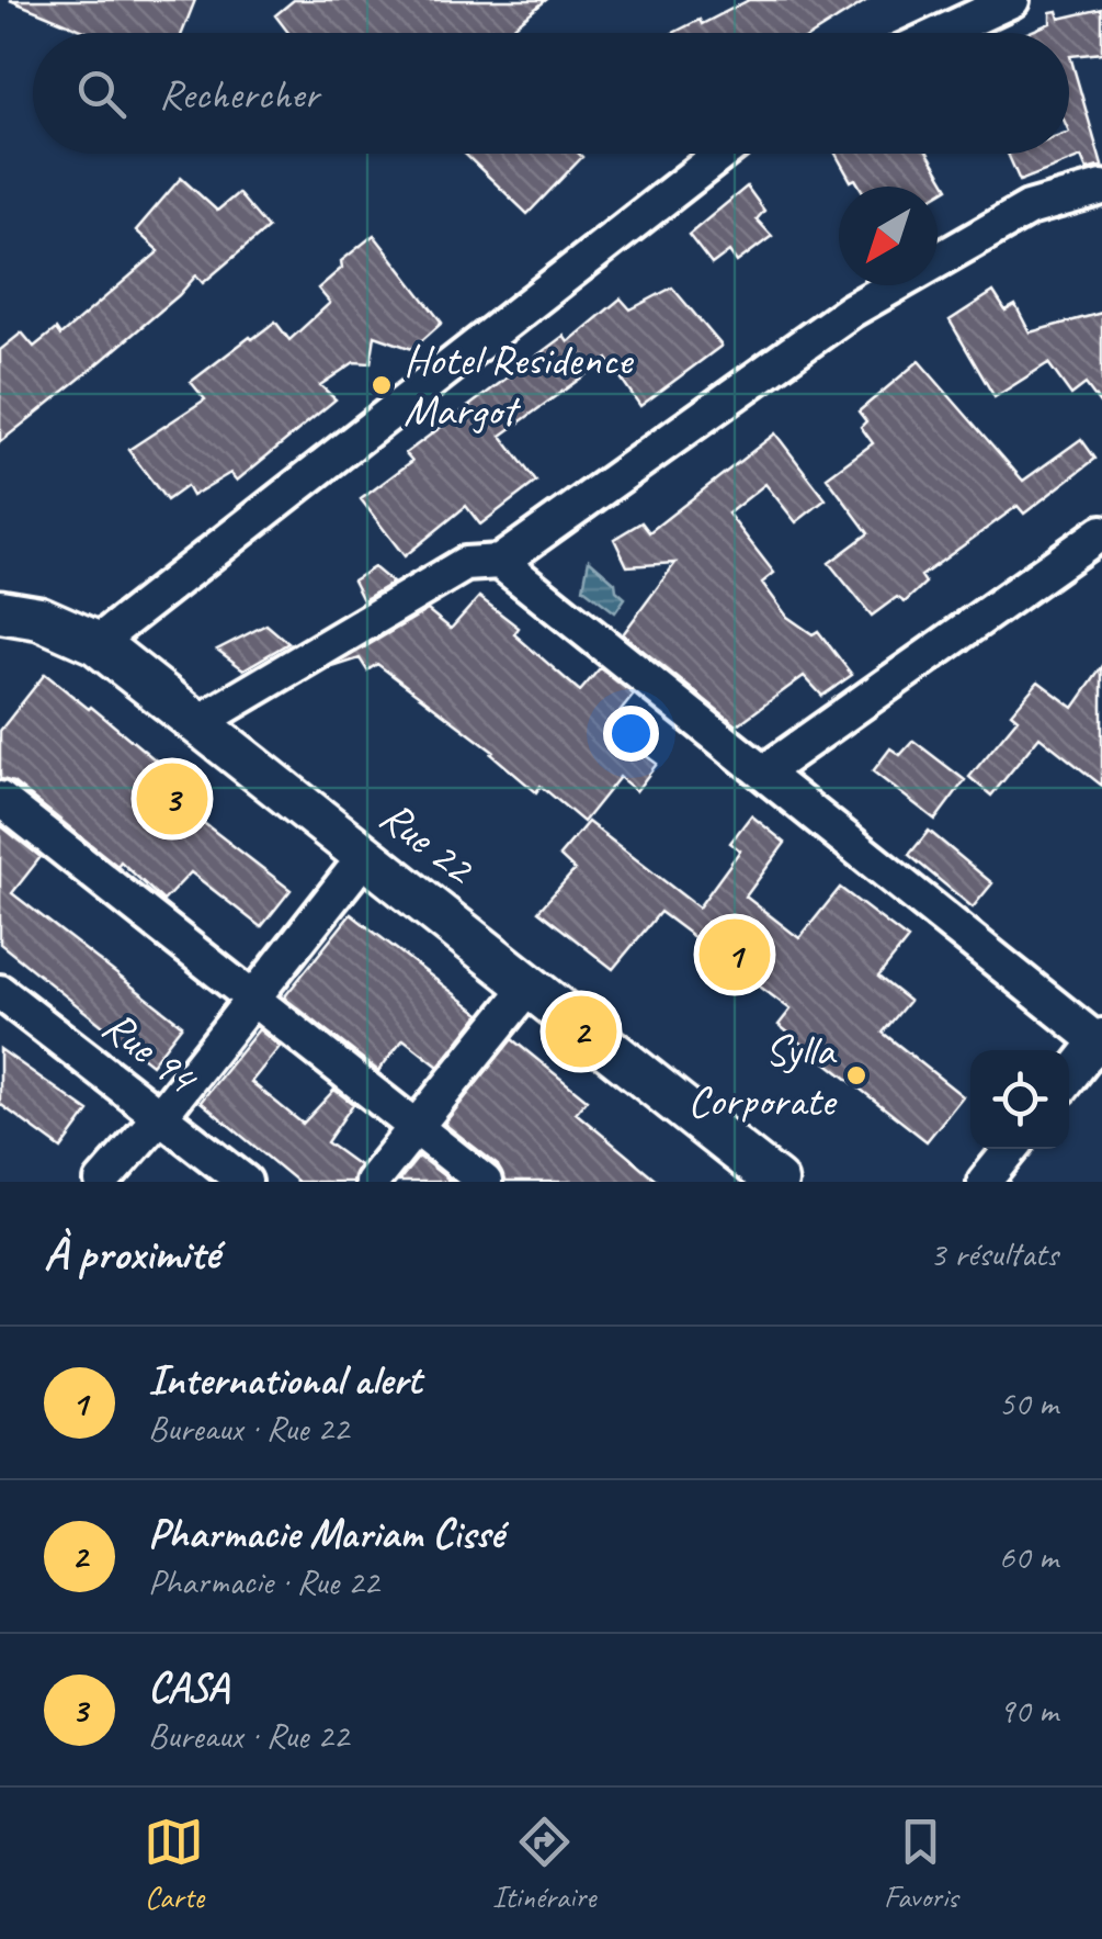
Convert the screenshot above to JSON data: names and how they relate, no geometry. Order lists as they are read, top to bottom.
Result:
{
  "streets": {
    "street": ["Rue 22", "Rue 94"]
  },
  "places": ["Hotel Residence Margot", "Sylla Corporate"],
  "north": "bottom left",
  "page": {
    "search": "Rechercher",
    "pins": ["3", "1", "2"],
    "heading": ["À proximité", "3 résultats"],
    "list": [
      {
        "mark": "1",
        "name": "International alert",
        "note": "Bureaux · Rue 22",
        "value": "50 m"
      },
      {
        "mark": "2",
        "name": "Pharmacie Mariam Cissé",
        "note": "Pharmacie · Rue 22",
        "value": "60 m"
      },
      {
        "mark": "3",
        "name": "CASA",
        "note": "Bureaux · Rue 22",
        "value": "90 m"
      }
    ],
    "nav": ["Carte", "Itinéraire", "Favoris"]
  }
}
